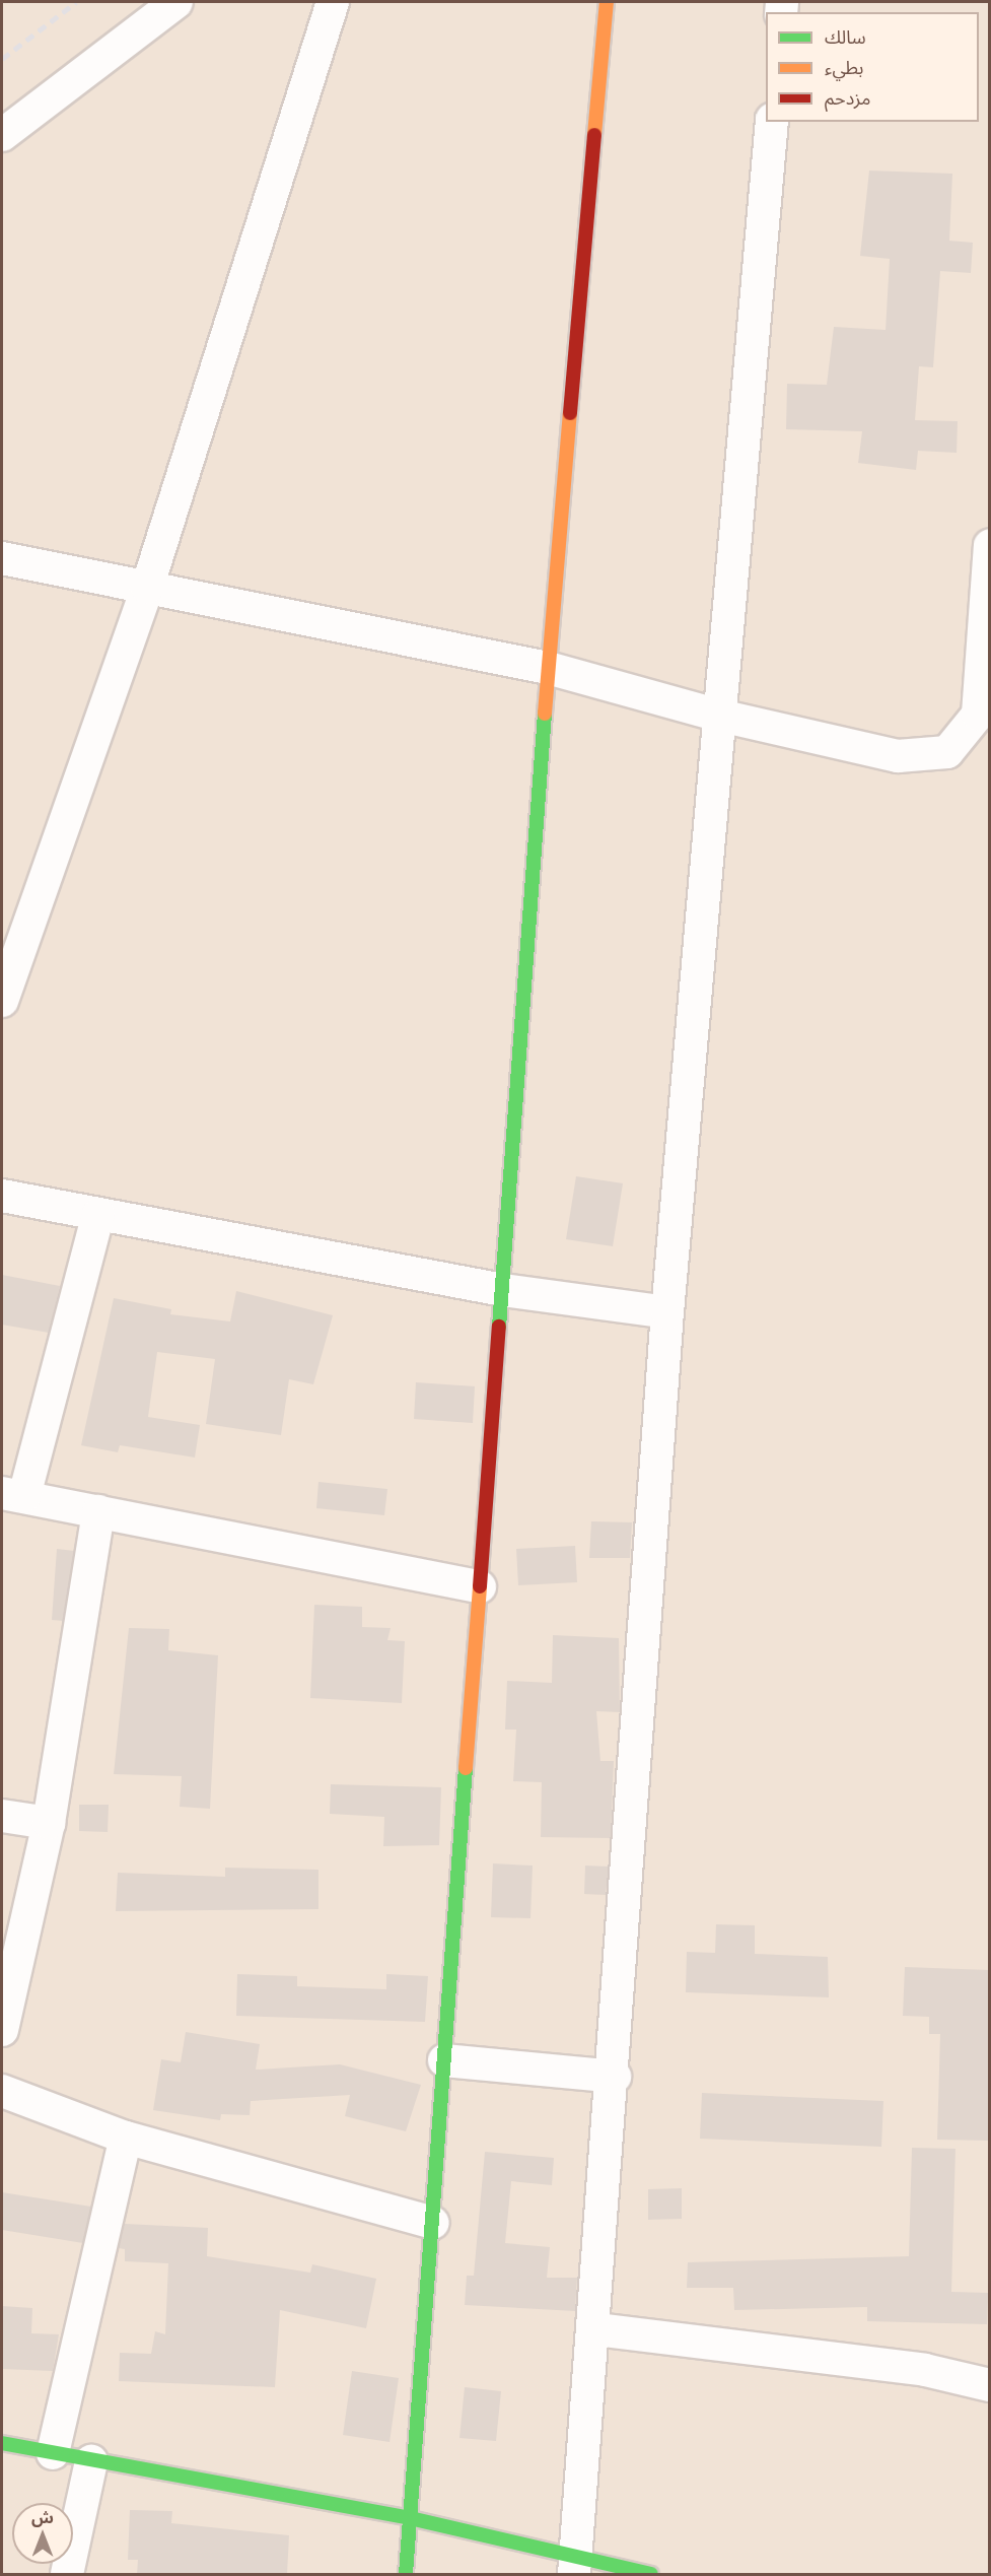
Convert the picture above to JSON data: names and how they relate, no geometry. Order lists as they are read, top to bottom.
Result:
{
  "legend": ["سالك", "بطيء", "مزدحم"],
  "north": "top"
}
